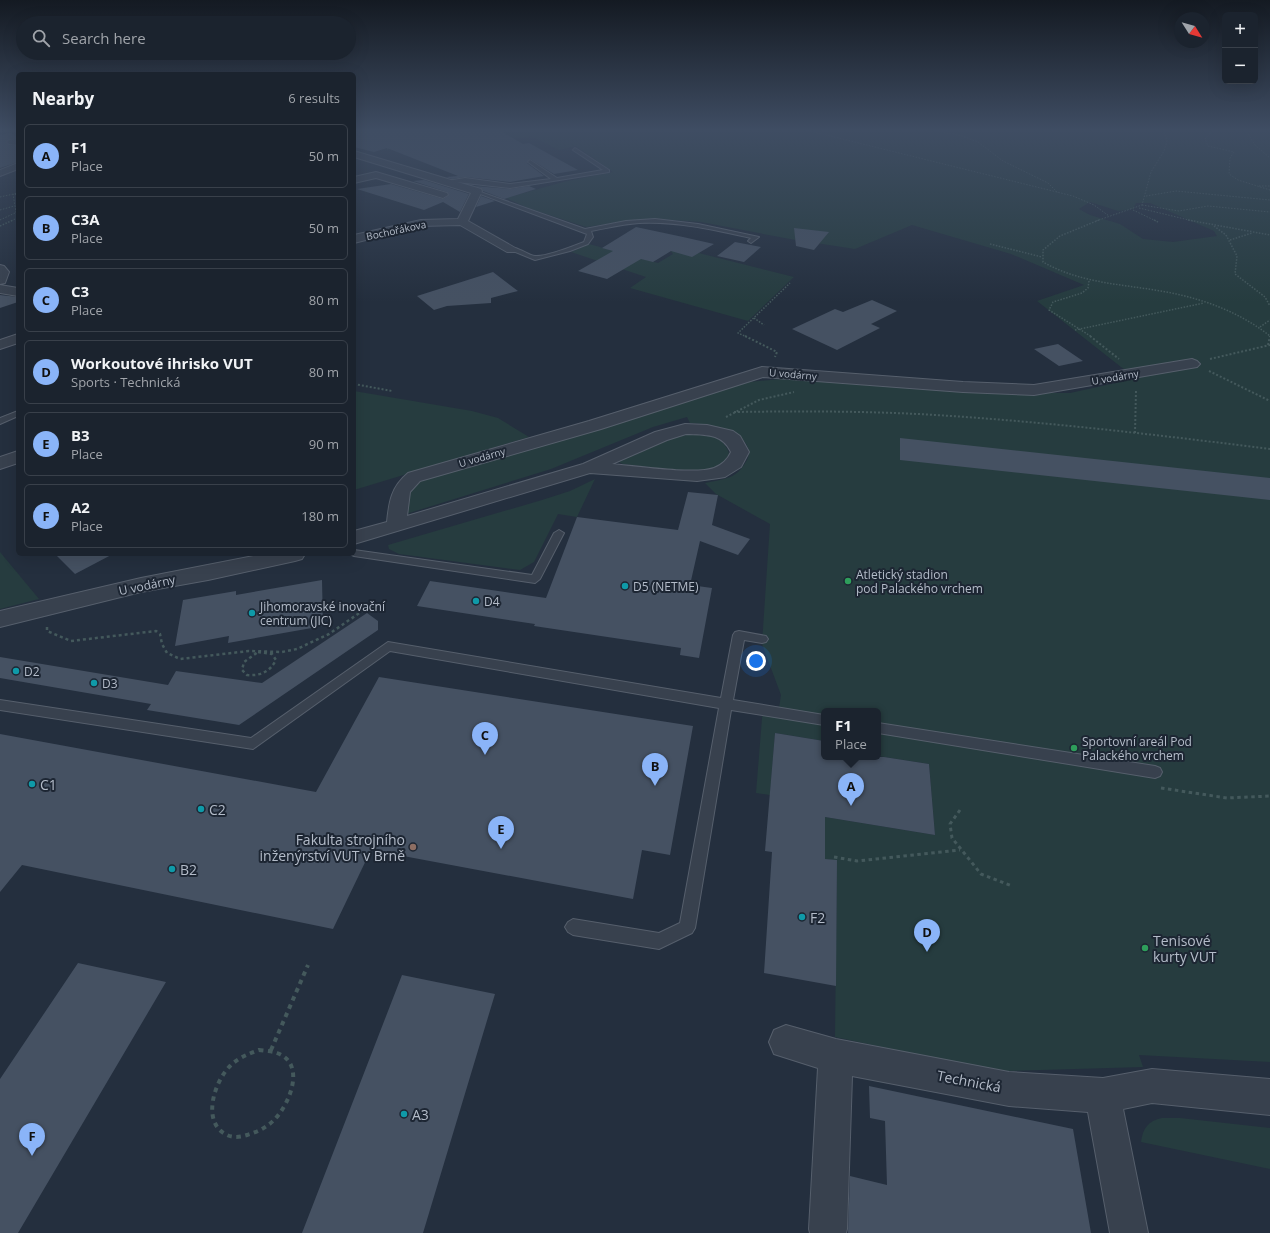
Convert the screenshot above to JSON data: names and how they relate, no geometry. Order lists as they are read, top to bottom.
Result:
{
  "streets": {
    "street": ["Bochořákova", "U vodárny", "Technická"]
  },
  "places": [
    "Atletický stadion pod Palackého vrchem",
    "D5 (NETME)",
    "D4",
    "Jihomoravské inovační centrum (JIC)",
    "D2",
    "D3",
    "Sportovní areál Pod Palackého vrchem",
    "C1",
    "C2",
    "Fakulta strojního inženýrství VUT v Brně",
    "B2",
    "F2",
    "Tenisové kurty VUT",
    "A3"
  ],
  "north": "bottom right",
  "page": {
    "map_buttons": ["+", "−"],
    "search": "Search here",
    "heading": ["Nearby", "6 results"],
    "list": [
      {
        "mark": "A",
        "name": "F1",
        "note": "Place",
        "value": "50 m"
      },
      {
        "mark": "B",
        "name": "C3A",
        "note": "Place",
        "value": "50 m"
      },
      {
        "mark": "C",
        "name": "C3",
        "note": "Place",
        "value": "80 m"
      },
      {
        "mark": "D",
        "name": "Workoutové ihrisko VUT",
        "note": "Sports · Technická",
        "value": "80 m"
      },
      {
        "mark": "E",
        "name": "B3",
        "note": "Place",
        "value": "90 m"
      },
      {
        "mark": "F",
        "name": "A2",
        "note": "Place",
        "value": "180 m"
      }
    ],
    "popup": ["F1", "Place"],
    "pins": [
      "C",
      "B",
      "A",
      "E",
      "D",
      "F"
    ]
  }
}
